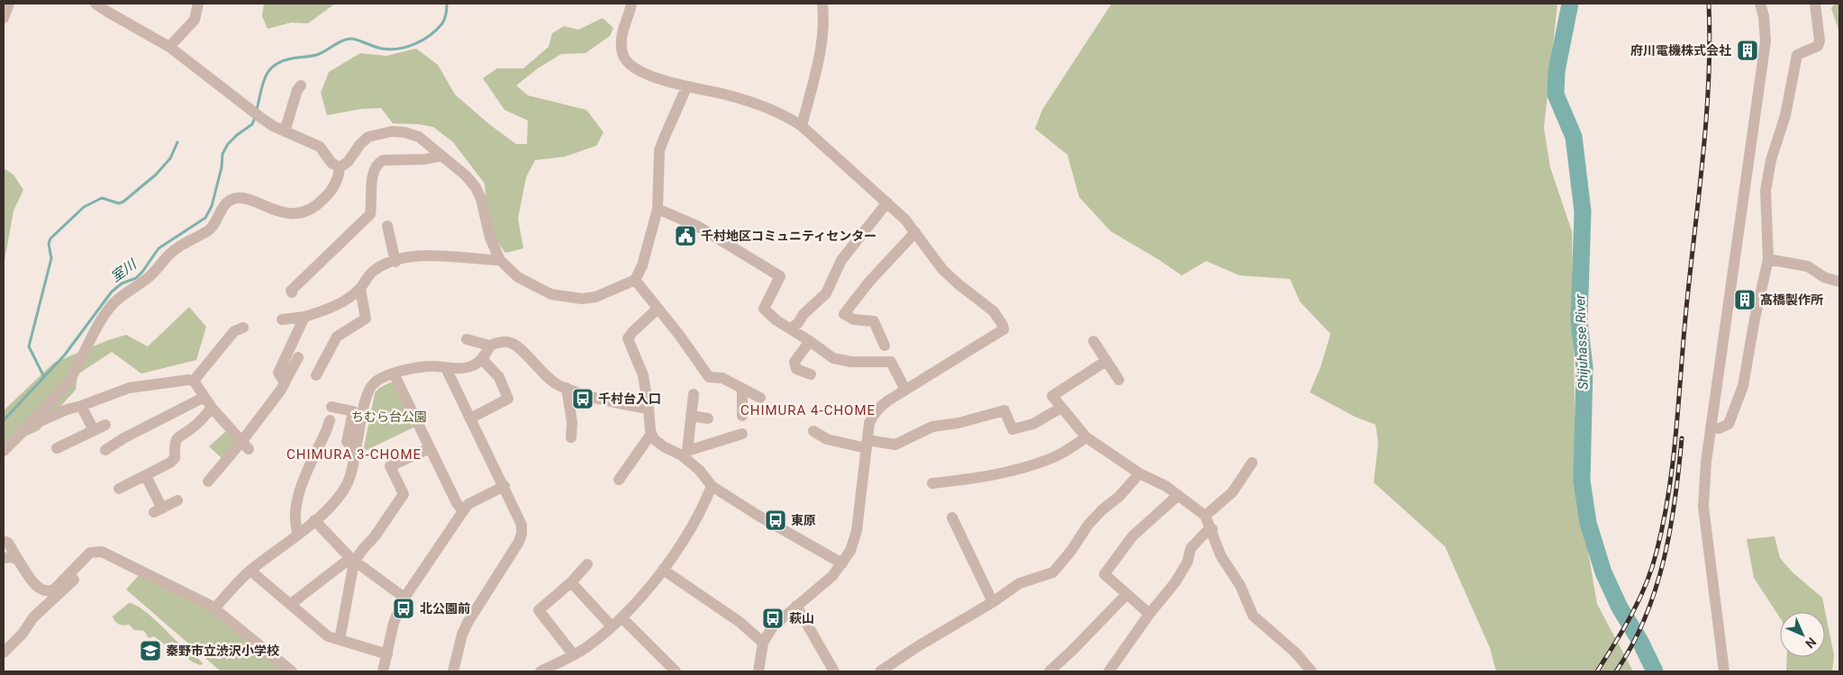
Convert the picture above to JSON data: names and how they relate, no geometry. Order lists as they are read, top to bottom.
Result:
{
  "districts": ["CHIMURA 4-CHOME", "CHIMURA 3-CHOME"],
  "water": ["室川", "Shijuhasse River"],
  "parks": ["ちむら台公園"],
  "places": {
    "building": ["府川電機株式会社", "髙橋製作所"],
    "public building": ["千村地区コミュニティセンター"],
    "bus stop": [
      "千村台入口",
      "東原",
      "北公園前",
      "萩山"
    ],
    "school or university": ["秦野市立渋沢小学校"]
  },
  "north": "bottom right"
}
